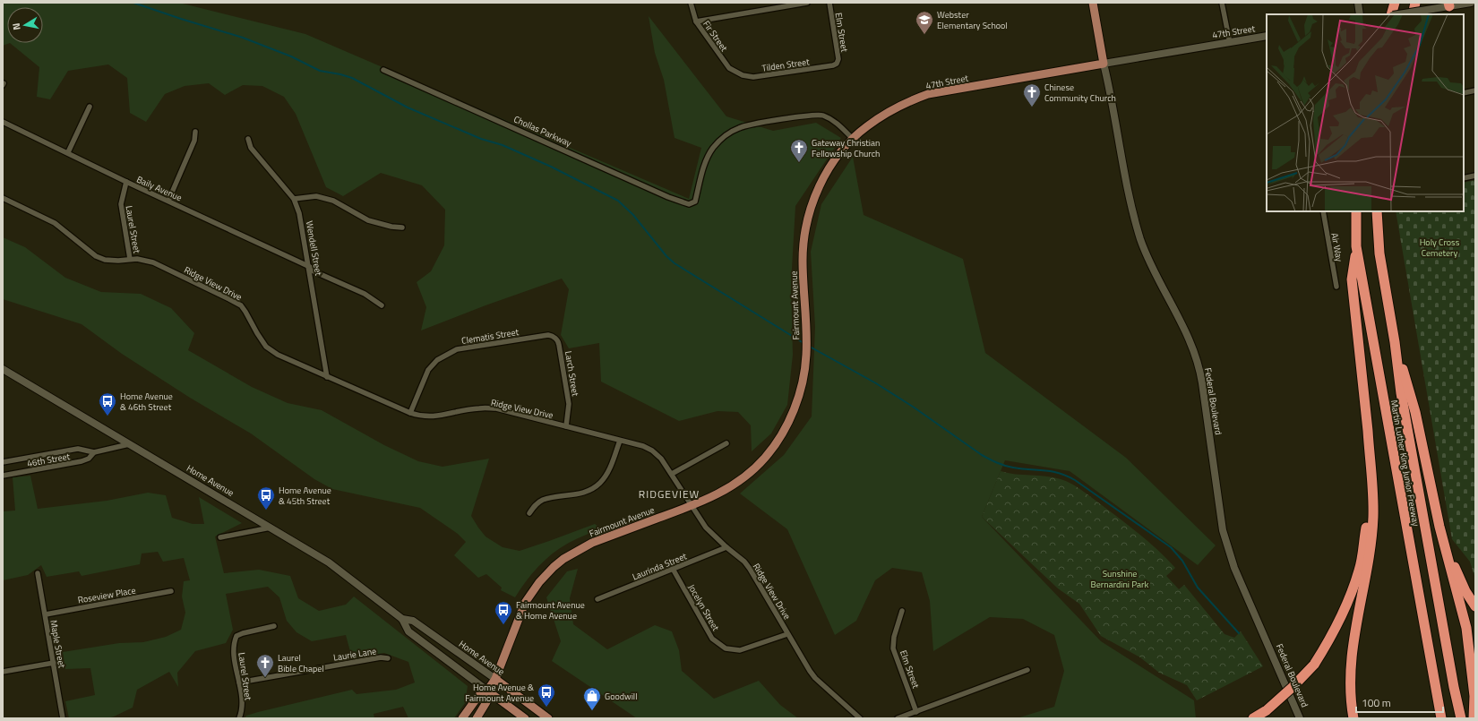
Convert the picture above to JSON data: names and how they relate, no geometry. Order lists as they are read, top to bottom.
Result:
{
  "streets": {
    "highway": ["Martin Luther King Junior Freeway"],
    "main road": [
      "47th Street",
      "Fairmount Avenue",
      "Federal Boulevard",
      "Home Avenue"
    ],
    "street": [
      "Elm Street",
      "Fir Street",
      "Tilden Street",
      "Chollas Parkway",
      "Baily Avenue",
      "Laurel Street",
      "Air Way",
      "Wendell Street",
      "Ridge View Drive",
      "Clematis Street",
      "Larch Street",
      "46th Street",
      "Laurinda Street",
      "Roseview Place",
      "Jocelyn Street",
      "Maple Street",
      "Laurie Lane"
    ]
  },
  "crossings": [
    ["47th Street", "Chollas Parkway"],
    ["47th Street", "Fairmount Avenue"],
    ["47th Street", "Federal Boulevard"],
    ["Elm Street", "Tilden Street"],
    ["Fir Street", "Tilden Street"],
    ["Chollas Parkway", "Fairmount Avenue"],
    ["Baily Avenue", "Laurel Street"],
    ["Baily Avenue", "Wendell Street"],
    ["Laurel Street", "Ridge View Drive"],
    ["Laurel Street", "Laurie Lane"],
    ["Wendell Street", "Ridge View Drive"],
    ["Ridge View Drive", "Fairmount Avenue"],
    ["Ridge View Drive", "Clematis Street"],
    ["Ridge View Drive", "Larch Street"],
    ["Ridge View Drive", "Laurinda Street"],
    ["Ridge View Drive", "Jocelyn Street"],
    ["Fairmount Avenue", "Home Avenue"],
    ["Clematis Street", "Larch Street"],
    ["46th Street", "Home Avenue"],
    ["Laurinda Street", "Jocelyn Street"],
    ["Roseview Place", "Maple Street"]
  ],
  "districts": ["RIDGEVIEW"],
  "parks": ["Holy Cross Cemetery", "Sunshine Bernardini Park"],
  "places": {
    "school or university": ["Webster Elementary School"],
    "church": ["Chinese Community Church", "Gateway Christian Fellowship Church", "Laurel Bible Chapel"],
    "bus stop": [
      "Home Avenue & 46th Street",
      "Home Avenue & 45th Street",
      "Fairmount Avenue & Home Avenue",
      "Home Avenue & Fairmount Avenue"
    ],
    "shop": ["Goodwill"]
  },
  "scale_bar": "100 m",
  "north": "left"
}
